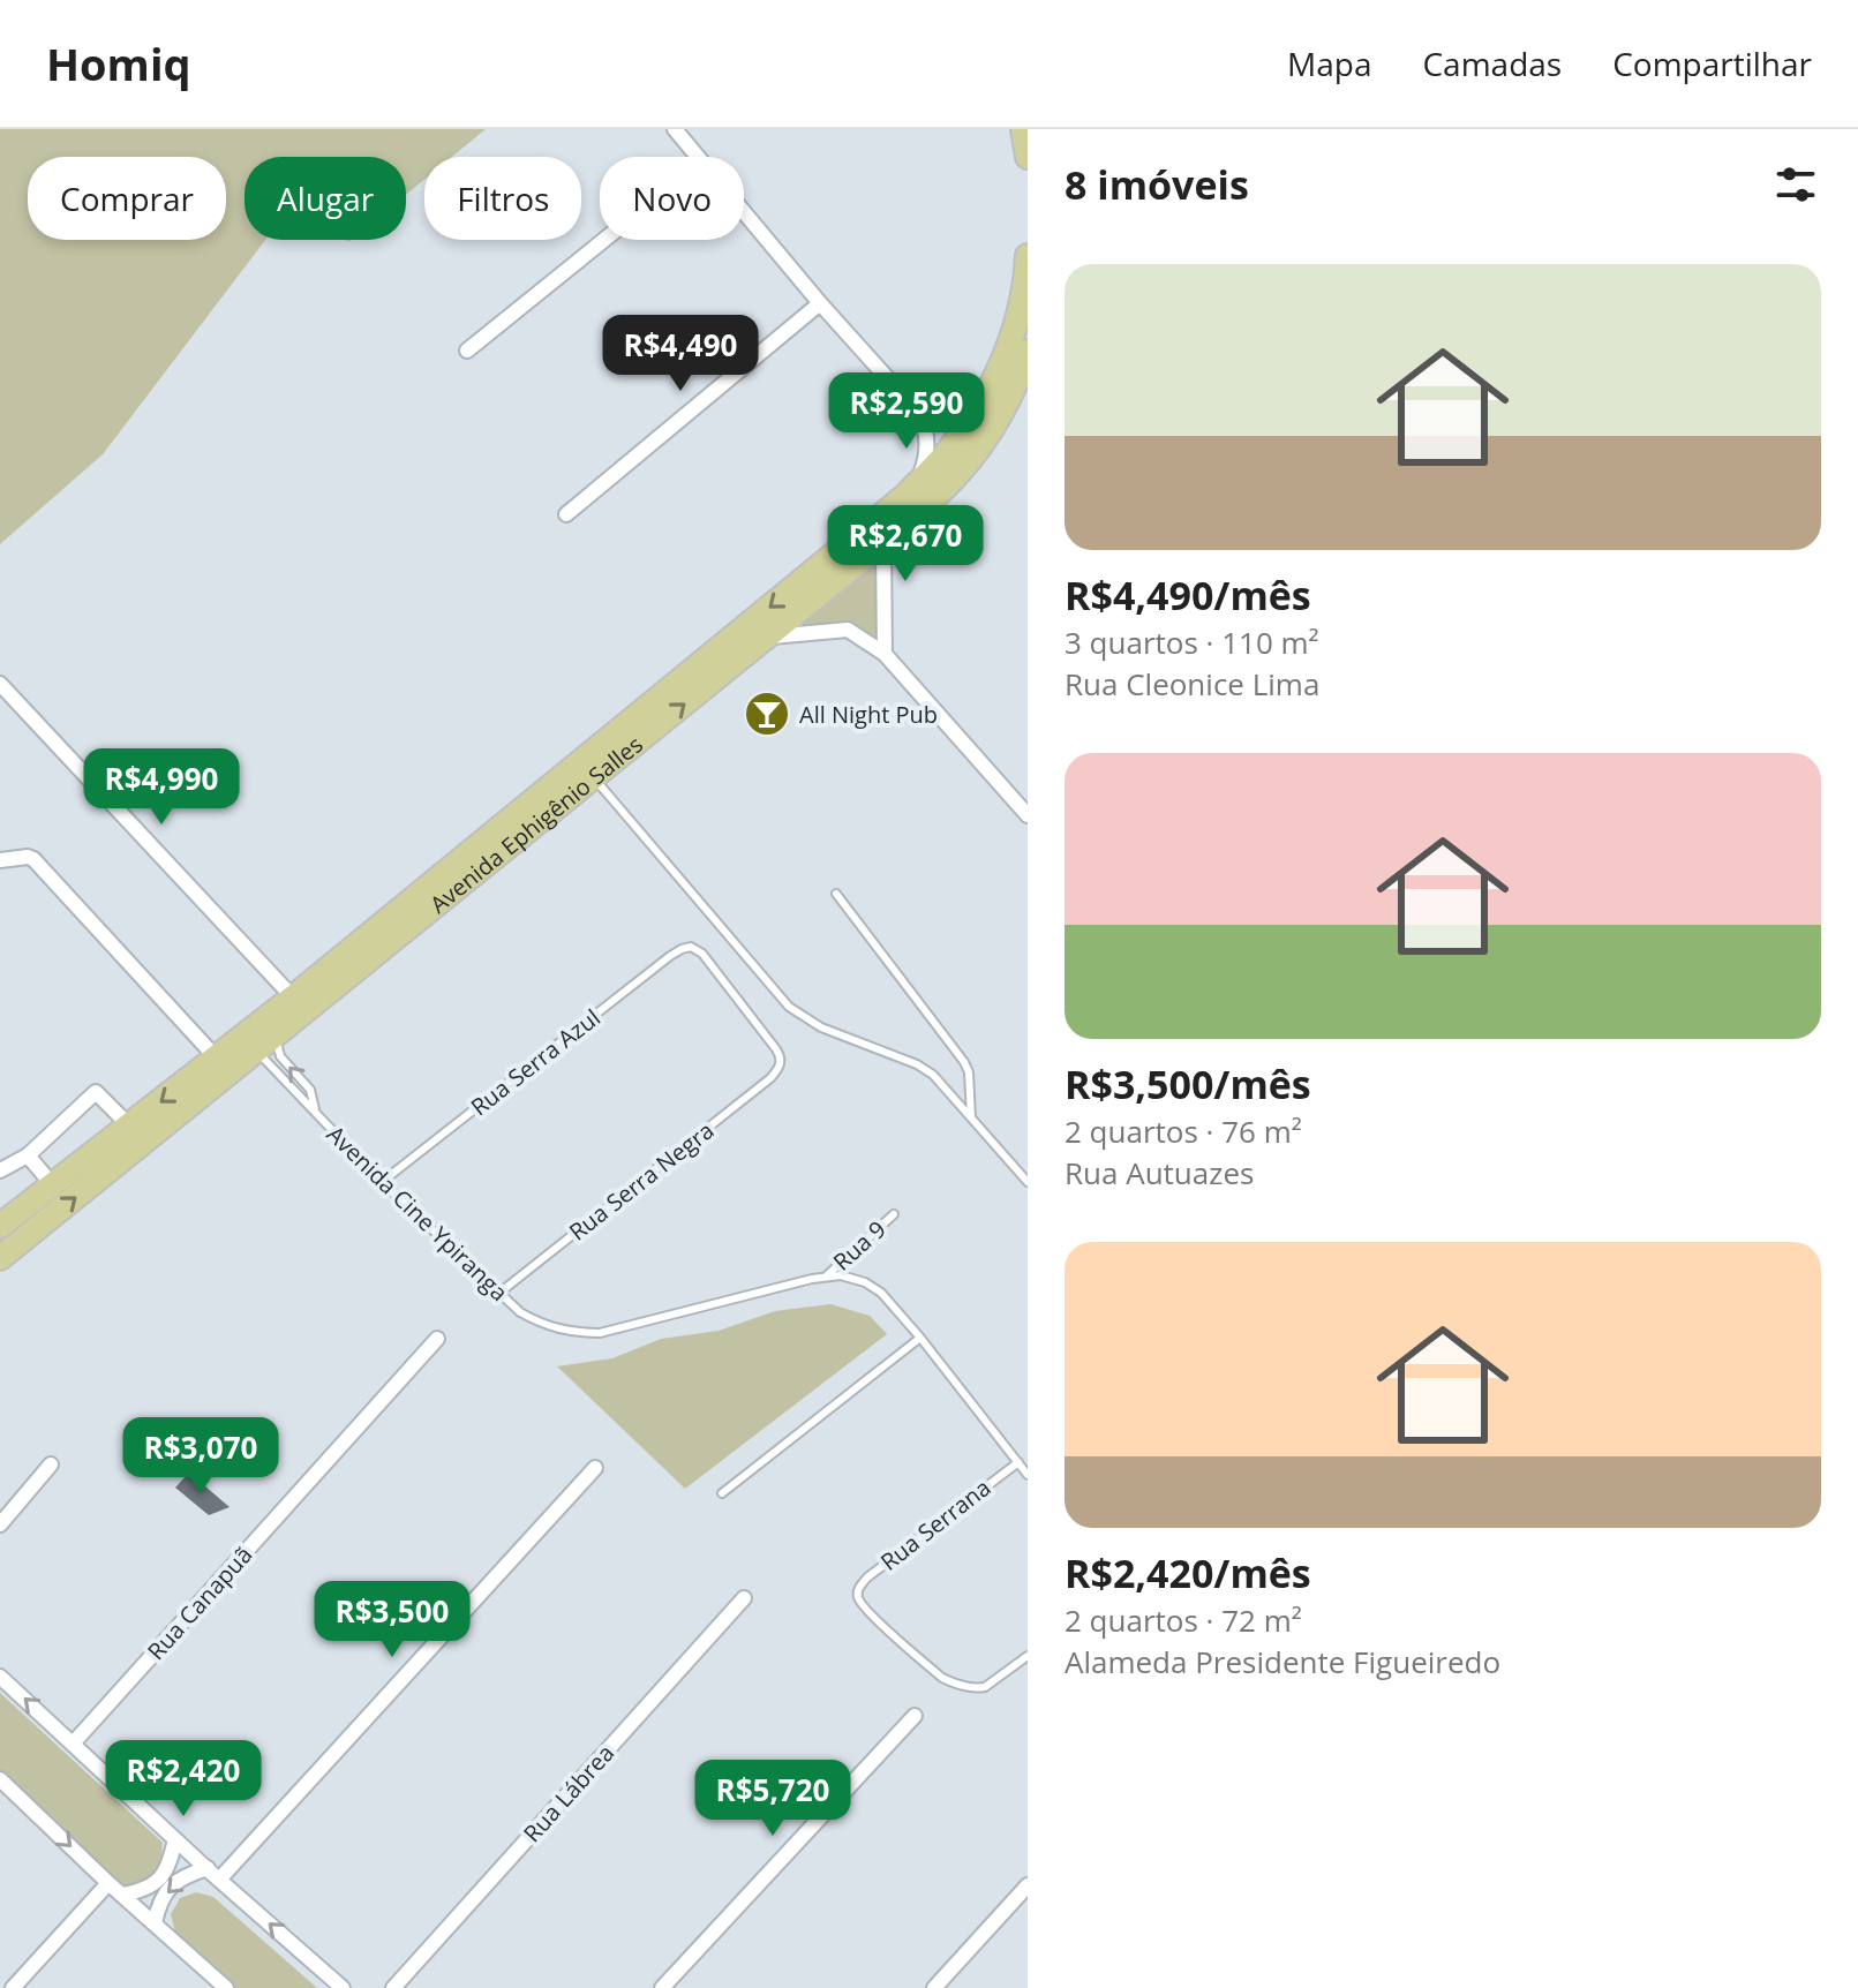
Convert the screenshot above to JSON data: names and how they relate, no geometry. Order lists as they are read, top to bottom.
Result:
{
  "streets": {
    "main road": ["Avenida Ephigênio Salles"],
    "street": ["Rua Canapuã", "Rua Lábrea"],
    "lane": [
      "Rua Serra Azul",
      "Rua Serra Negra",
      "Avenida Cine Ypiranga",
      "Rua 9",
      "Rua Serrana"
    ]
  },
  "crossings": [
    ["Avenida Ephigênio Salles", "Avenida Cine Ypiranga"],
    ["Rua Serra Azul", "Rua Serra Negra"],
    ["Rua Serra Azul", "Avenida Cine Ypiranga"],
    ["Rua Serra Negra", "Avenida Cine Ypiranga"],
    ["Avenida Cine Ypiranga", "Rua 9"],
    ["Avenida Cine Ypiranga", "Rua Serrana"]
  ],
  "places": {
    "bar": ["All Night Pub"]
  },
  "page": {
    "header": "Homiq",
    "nav": ["Mapa", "Camadas", "Compartilhar"],
    "heading": "8 imóveis",
    "chip": [
      "Comprar",
      "Alugar",
      "Filtros",
      "Novo"
    ],
    "list": [
      {
        "name": "R$4,490/mês",
        "note": "3 quartos · 110 m² · Rua Cleonice Lima"
      },
      {
        "name": "R$3,500/mês",
        "note": "2 quartos · 76 m² · Rua Autuazes"
      },
      {
        "name": "R$2,420/mês",
        "note": "2 quartos · 72 m² · Alameda Presidente Figueiredo"
      }
    ],
    "price": [
      "R$4,490",
      "R$2,590",
      "R$2,670",
      "R$4,990",
      "R$3,070",
      "R$3,500",
      "R$2,420",
      "R$5,720"
    ]
  }
}
